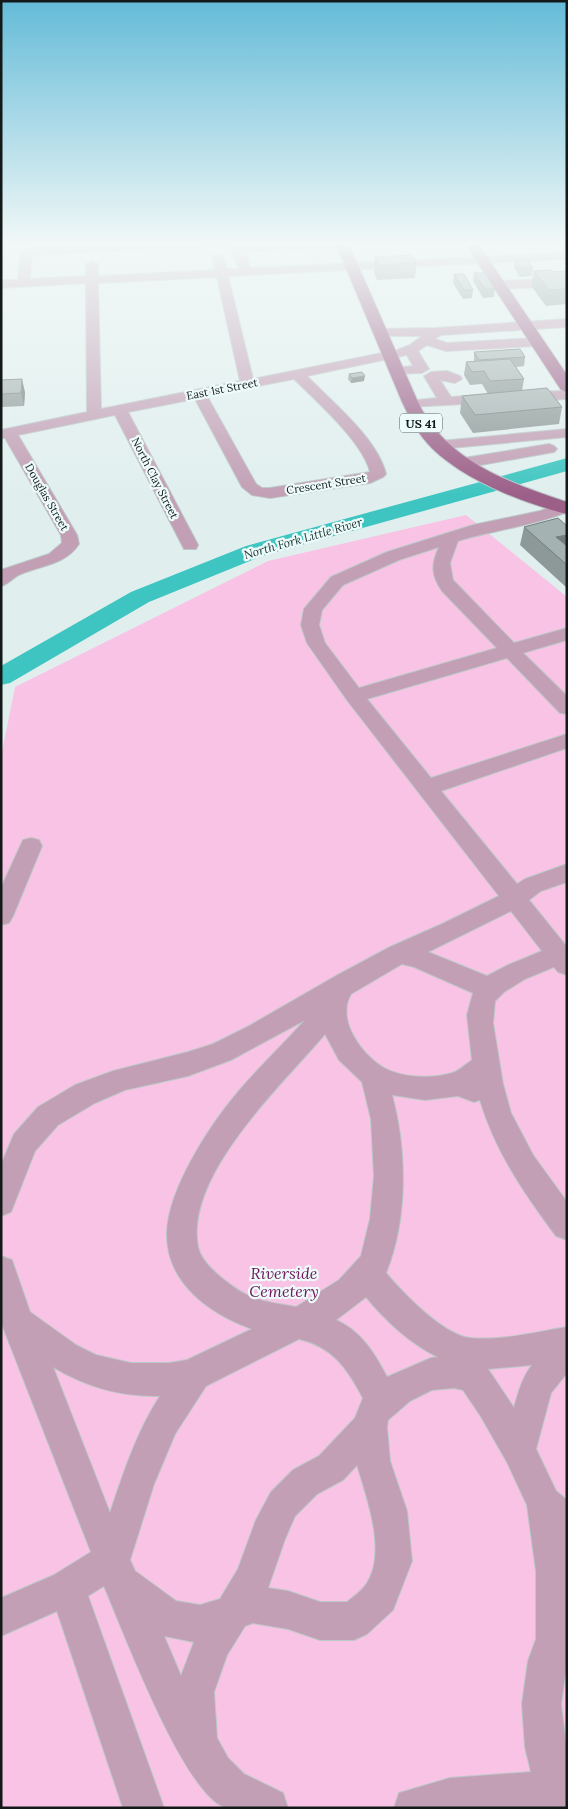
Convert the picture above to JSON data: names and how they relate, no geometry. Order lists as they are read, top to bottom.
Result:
{
  "streets": {
    "main road": ["US 41"],
    "street": [
      "East 1st Street",
      "North Clay Street",
      "Crescent Street",
      "Douglas Street"
    ]
  },
  "crossings": [
    ["East 1st Street", "US 41"],
    ["East 1st Street", "North Clay Street"],
    ["East 1st Street", "Crescent Street"],
    ["East 1st Street", "Douglas Street"]
  ],
  "water": ["North Fork Little River"],
  "parks": ["Riverside Cemetery"]
}
